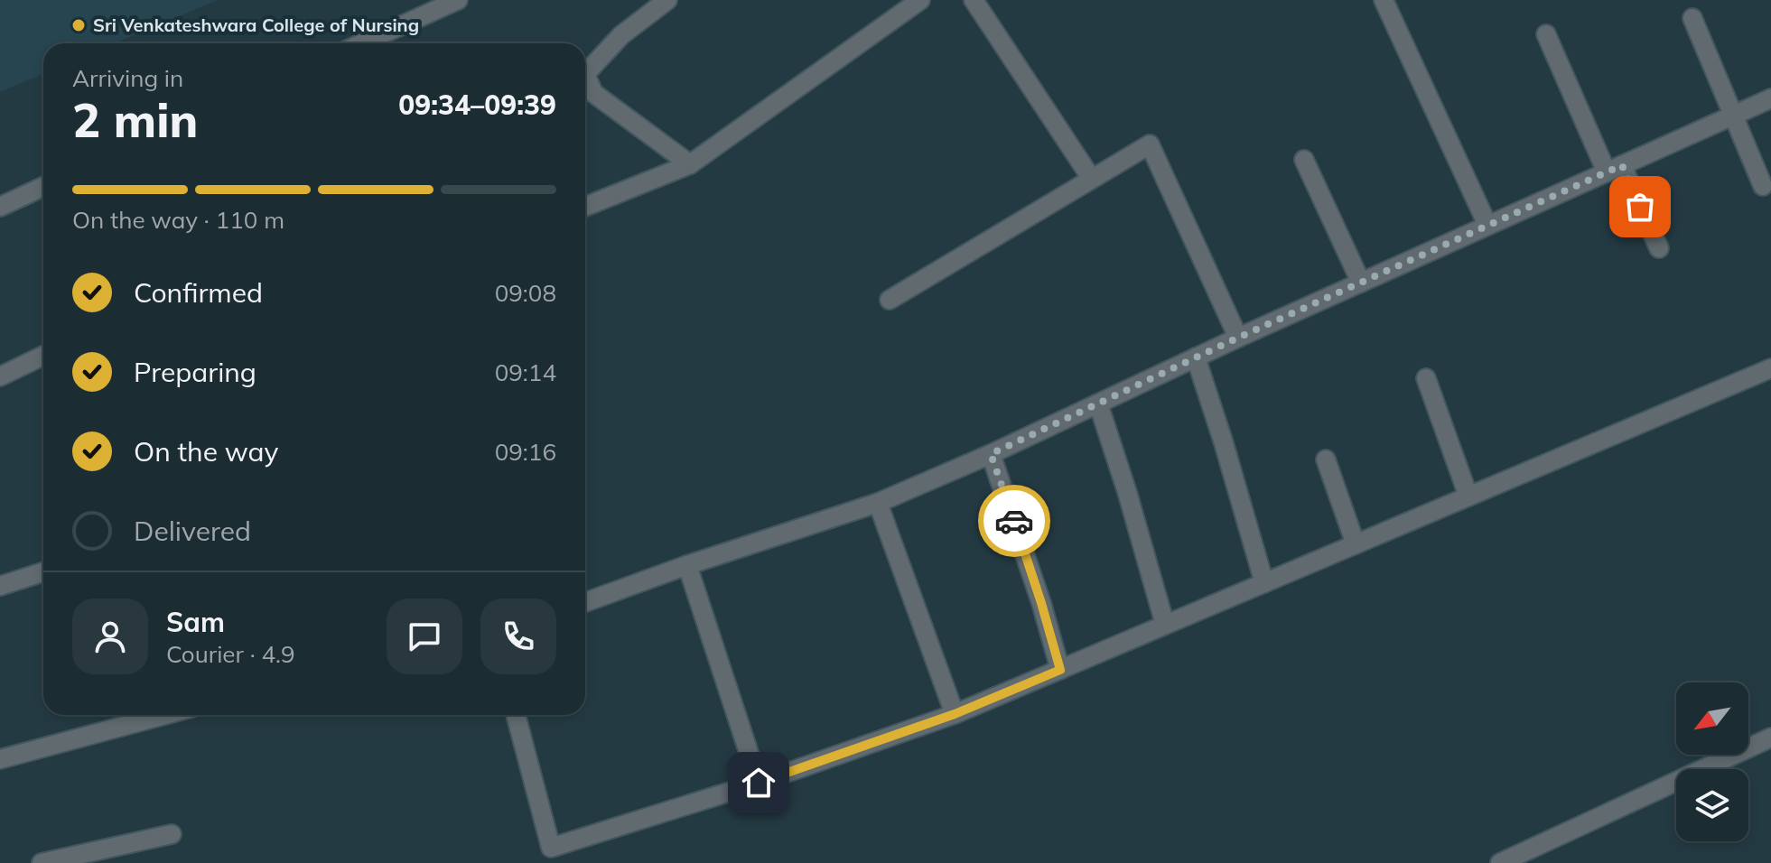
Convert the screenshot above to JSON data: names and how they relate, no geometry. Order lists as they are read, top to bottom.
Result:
{
  "places": ["Sri Venkateshwara College of Nursing"],
  "north": "bottom left",
  "page": {
    "heading": ["2 min", "Arriving in", "09:34–09:39"],
    "panel": ["Sam", "Courier · 4.9"],
    "bar": "On the way · 110 m",
    "list": [
      ["Confirmed", "09:08"],
      ["Preparing", "09:14"],
      ["On the way", "09:16"],
      "Delivered"
    ]
  }
}
